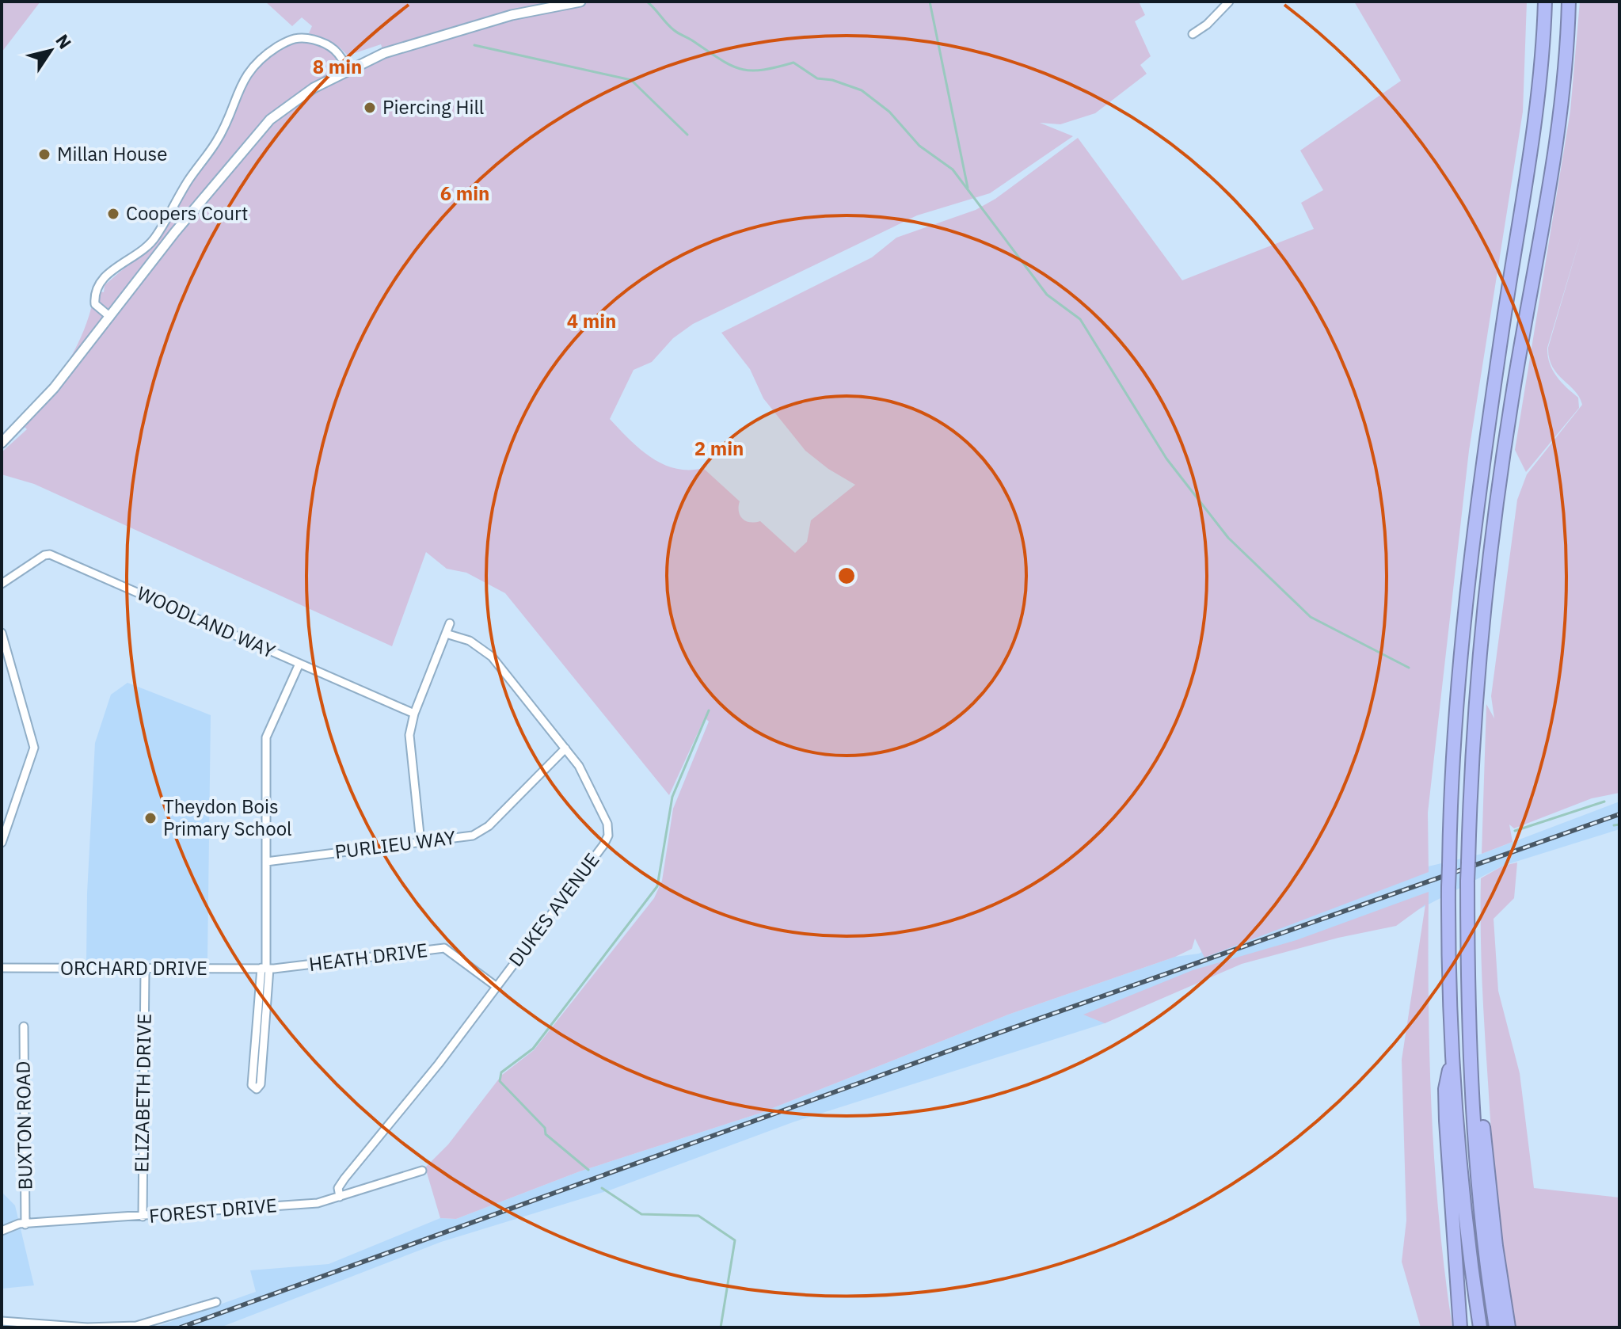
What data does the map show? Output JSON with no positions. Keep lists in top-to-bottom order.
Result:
{
  "streets": {
    "street": [
      "WOODLAND WAY",
      "PURLIEU WAY",
      "DUKES AVENUE",
      "HEATH DRIVE",
      "ORCHARD DRIVE",
      "ELIZABETH DRIVE",
      "BUXTON ROAD",
      "FOREST DRIVE"
    ]
  },
  "crossings": [
    ["PURLIEU WAY", "DUKES AVENUE"],
    ["DUKES AVENUE", "HEATH DRIVE"],
    ["DUKES AVENUE", "FOREST DRIVE"],
    ["HEATH DRIVE", "ORCHARD DRIVE"],
    ["ORCHARD DRIVE", "ELIZABETH DRIVE"],
    ["ELIZABETH DRIVE", "FOREST DRIVE"],
    ["BUXTON ROAD", "FOREST DRIVE"]
  ],
  "places": [
    "Piercing Hill",
    "Millan House",
    "Coopers Court",
    "Theydon Bois Primary School"
  ],
  "north": "top right",
  "rings": [
    "8 min",
    "6 min",
    "4 min",
    "2 min"
  ]
}
